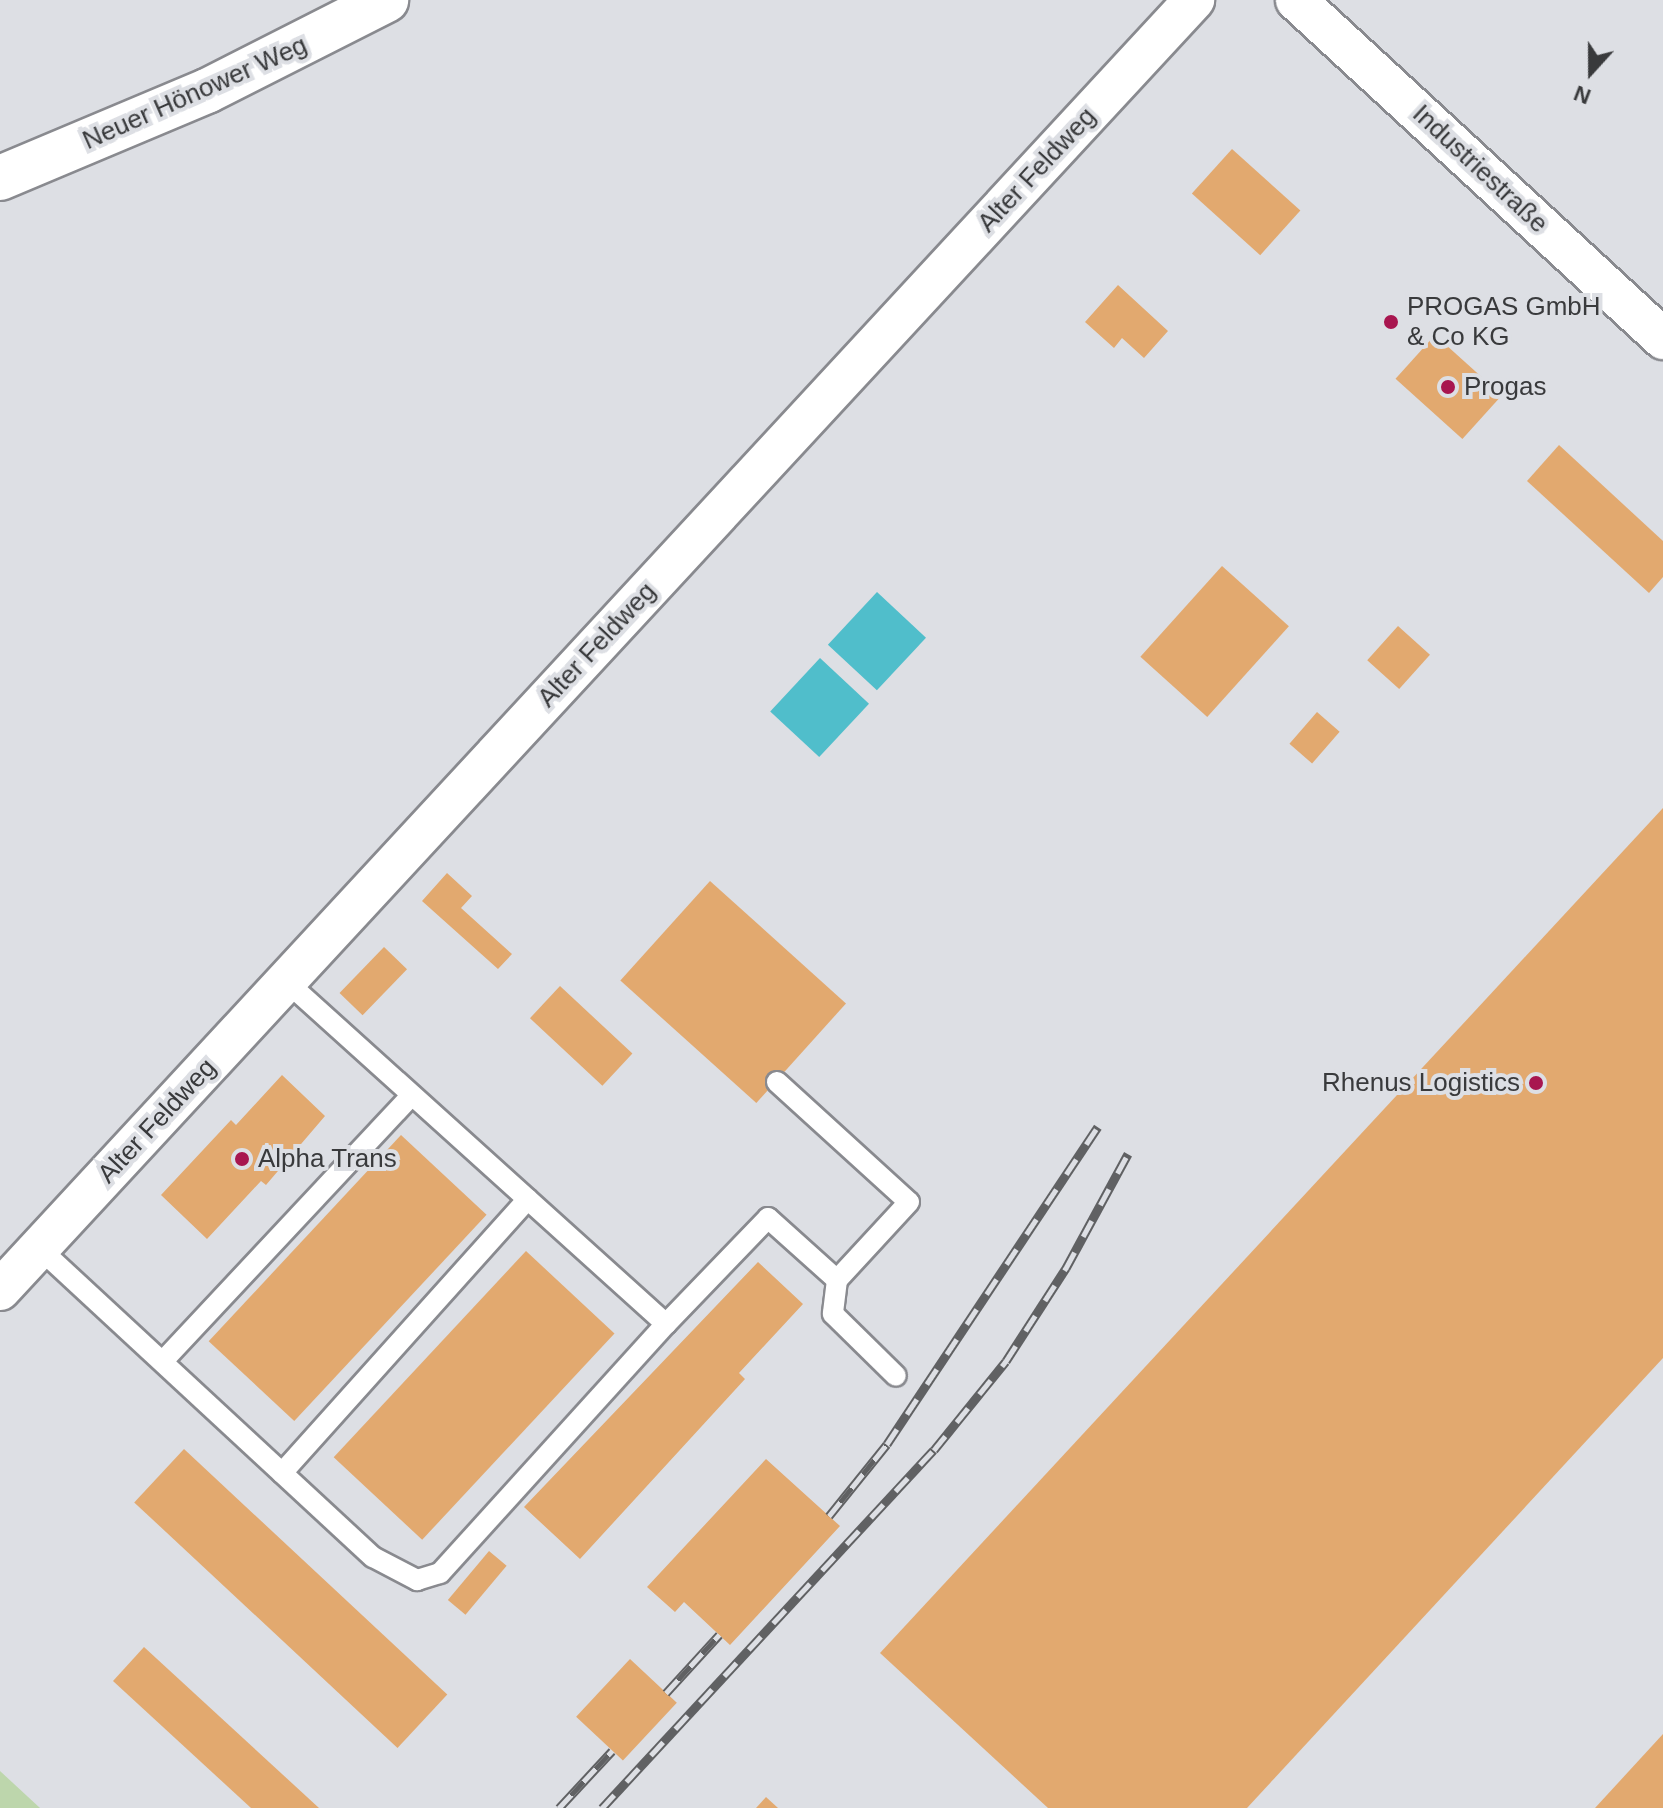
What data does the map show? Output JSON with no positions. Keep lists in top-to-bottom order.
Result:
{
  "streets": {
    "main road": ["Neuer Hönower Weg"],
    "street": ["Industriestraße", "Alter Feldweg"]
  },
  "places": [
    "PROGAS GmbH & Co KG",
    "Progas",
    "Rhenus Logistics",
    "Alpha Trans"
  ],
  "north": "bottom"
}
